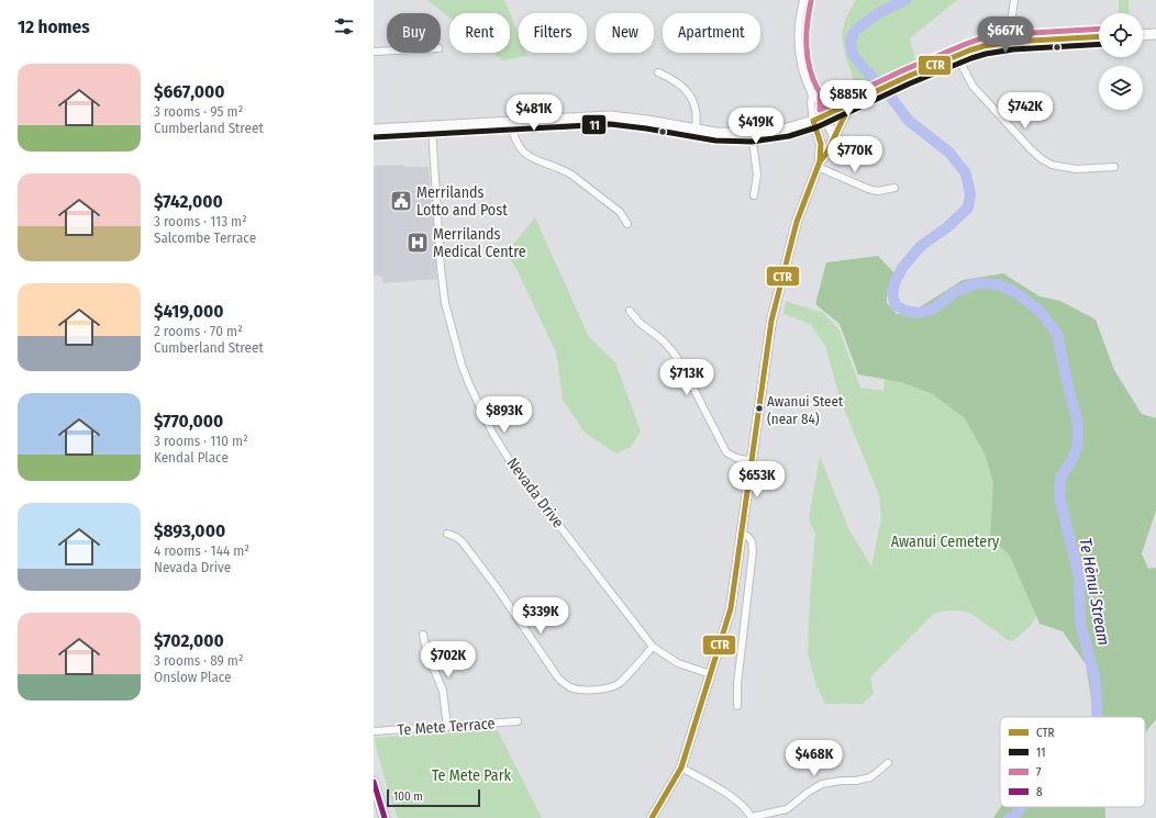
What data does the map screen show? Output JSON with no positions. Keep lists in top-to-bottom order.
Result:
{
  "streets": {
    "street": ["Nevada Drive", "Te Mete Terrace"]
  },
  "water": ["Te Hēnui Stream"],
  "parks": ["Awanui Cemetery", "Te Mete Park"],
  "places": {
    "public building": ["Merrilands Lotto and Post"],
    "hospital": ["Merrilands Medical Centre"],
    "other": ["Awanui Steet (near 84)"]
  },
  "lines": [
    "transit line 7",
    "transit line CTR",
    "transit line 11",
    "transit line 8"
  ],
  "legend": [
    "CTR",
    "11",
    "7",
    "8"
  ],
  "scale_bar": "100 m",
  "page": {
    "heading": "12 homes",
    "chip": [
      "Buy",
      "Rent",
      "Filters",
      "New",
      "Apartment"
    ],
    "price": [
      "$667K",
      "$885K",
      "$742K",
      "$481K",
      "$419K",
      "$770K",
      "$713K",
      "$893K",
      "$653K",
      "$339K",
      "$702K",
      "$468K"
    ],
    "list": [
      {
        "name": "$667,000",
        "note": "3 rooms · 95 m² · Cumberland Street"
      },
      {
        "name": "$742,000",
        "note": "3 rooms · 113 m² · Salcombe Terrace"
      },
      {
        "name": "$419,000",
        "note": "2 rooms · 70 m² · Cumberland Street"
      },
      {
        "name": "$770,000",
        "note": "3 rooms · 110 m² · Kendal Place"
      },
      {
        "name": "$893,000",
        "note": "4 rooms · 144 m² · Nevada Drive"
      },
      {
        "name": "$702,000",
        "note": "3 rooms · 89 m² · Onslow Place"
      }
    ],
    "scale": "100 m"
  }
}
